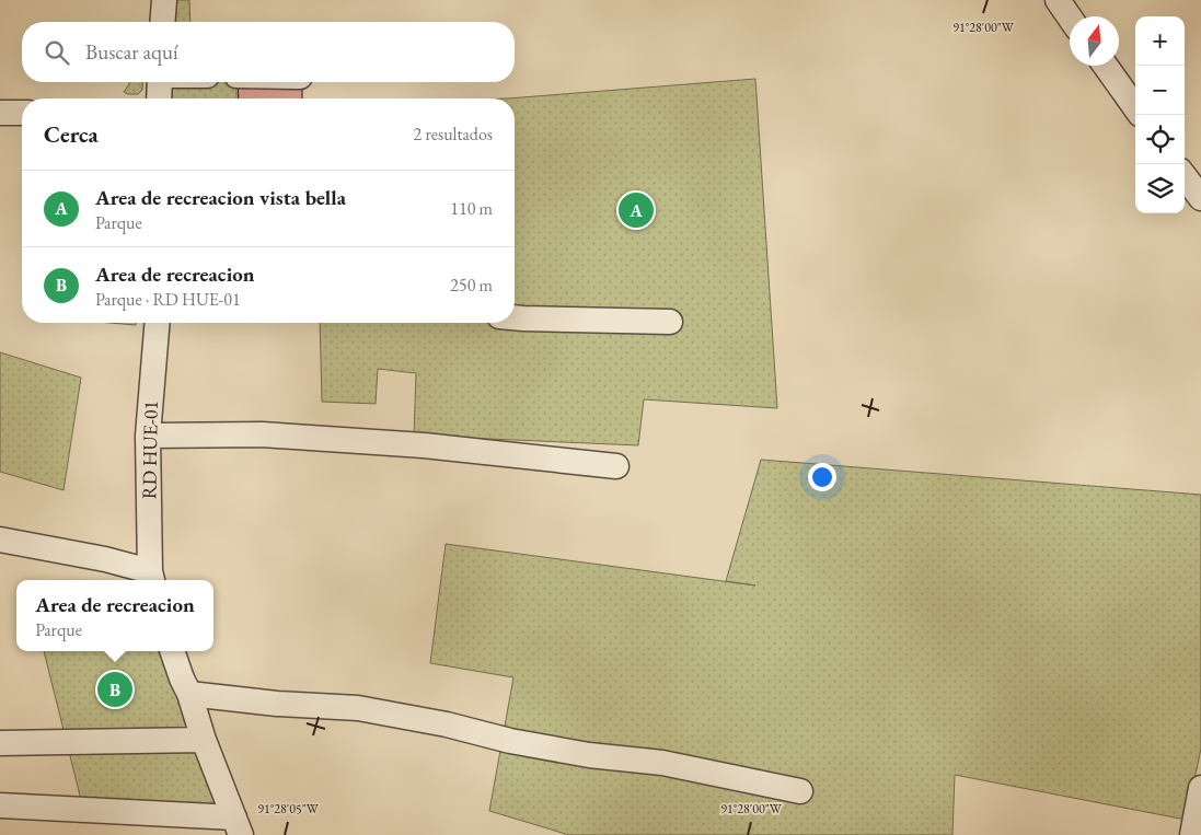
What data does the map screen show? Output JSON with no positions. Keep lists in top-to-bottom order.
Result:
{
  "streets": {
    "street": ["RD HUE-01"]
  },
  "north": "top",
  "page": {
    "map_buttons": ["+", "−"],
    "search": "Buscar aquí",
    "heading": ["Cerca", "2 resultados"],
    "list": [
      {
        "mark": "A",
        "name": "Area de recreacion vista bella",
        "note": "Parque",
        "value": "110 m"
      },
      {
        "mark": "B",
        "name": "Area de recreacion",
        "note": "Parque · RD HUE-01",
        "value": "250 m"
      }
    ],
    "pins": ["A", "B"],
    "popup": ["Area de recreacion", "Parque"]
  },
  "coordinates": ["91°28'00\"W", "91°28'05\"W"]
}
